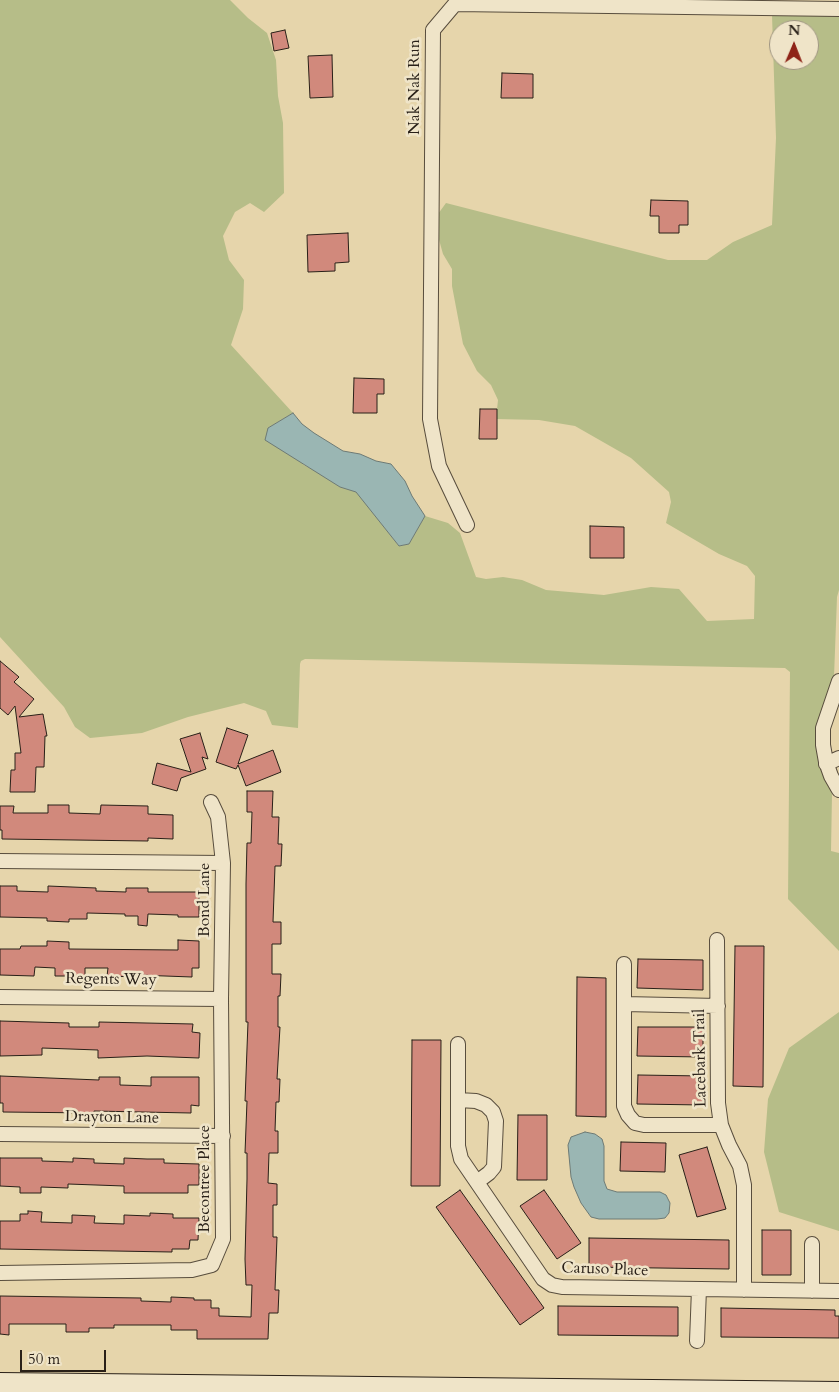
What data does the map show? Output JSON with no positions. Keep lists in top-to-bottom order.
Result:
{
  "streets": {
    "street": [
      "Nak Nak Run",
      "Bond Lane",
      "Regents Way",
      "Lacebark Trail",
      "Drayton Lane",
      "Becontree Place",
      "Caruso Place"
    ]
  },
  "crossings": [
    ["Bond Lane", "Regents Way"],
    ["Bond Lane", "Becontree Place"],
    ["Regents Way", "Becontree Place"],
    ["Lacebark Trail", "Caruso Place"],
    ["Drayton Lane", "Becontree Place"]
  ],
  "scale_bar": "50 m",
  "north": "top"
}
